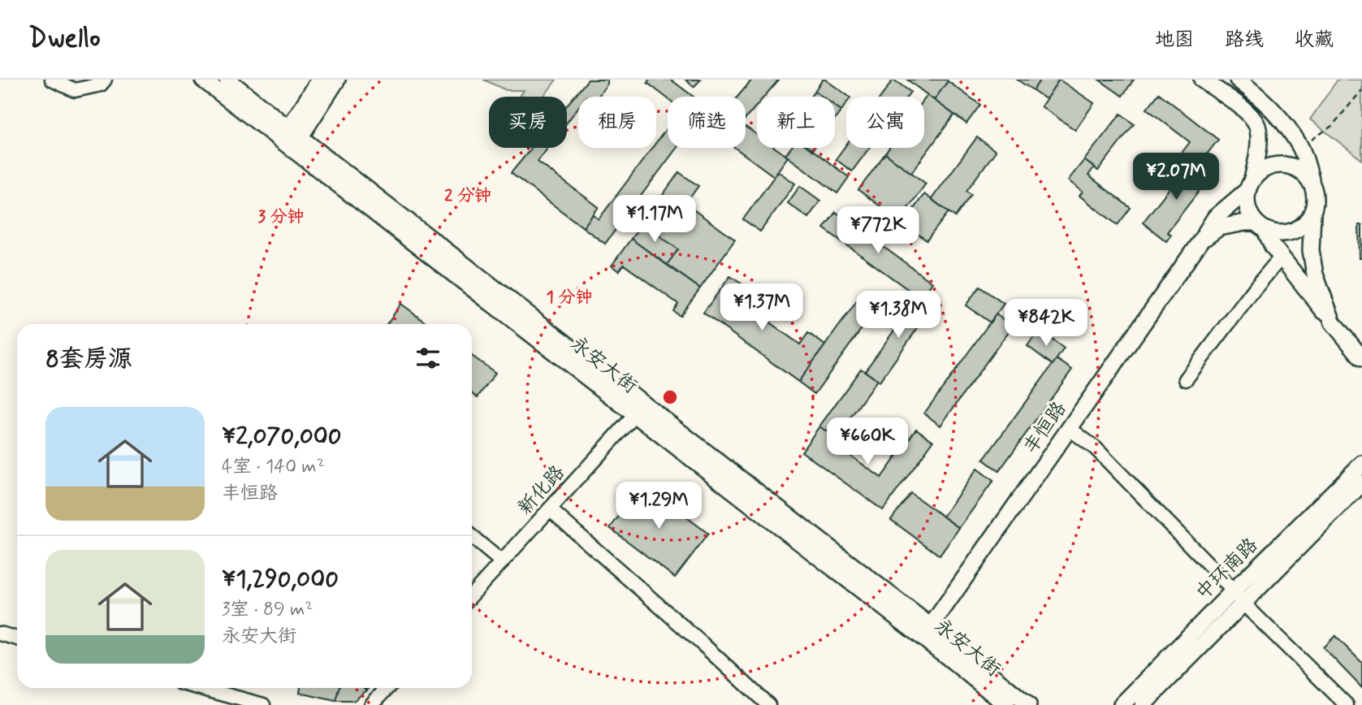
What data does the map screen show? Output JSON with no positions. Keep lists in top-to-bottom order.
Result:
{
  "streets": {
    "main road": ["永安大街", "丰恒路", "中环南路"],
    "street": ["新化路"]
  },
  "crossings": [
    ["永安大街", "丰恒路"],
    ["永安大街", "新化路"]
  ],
  "page": {
    "header": "Dwello",
    "nav": ["地图", "路线", "收藏"],
    "chip": [
      "买房",
      "租房",
      "筛选",
      "新上",
      "公寓"
    ],
    "price": [
      "¥2.07M",
      "¥1.17M",
      "¥772K",
      "¥1.37M",
      "¥1.38M",
      "¥842K",
      "¥660K",
      "¥1.29M"
    ],
    "heading": "8套房源",
    "list": [
      {
        "name": "¥2,070,000",
        "note": "4室 · 140 m² · 丰恒路"
      },
      {
        "name": "¥1,290,000",
        "note": "3室 · 89 m² · 永安大街"
      }
    ]
  },
  "rings": ["2 分钟", "3 分钟", "1 分钟"]
}
